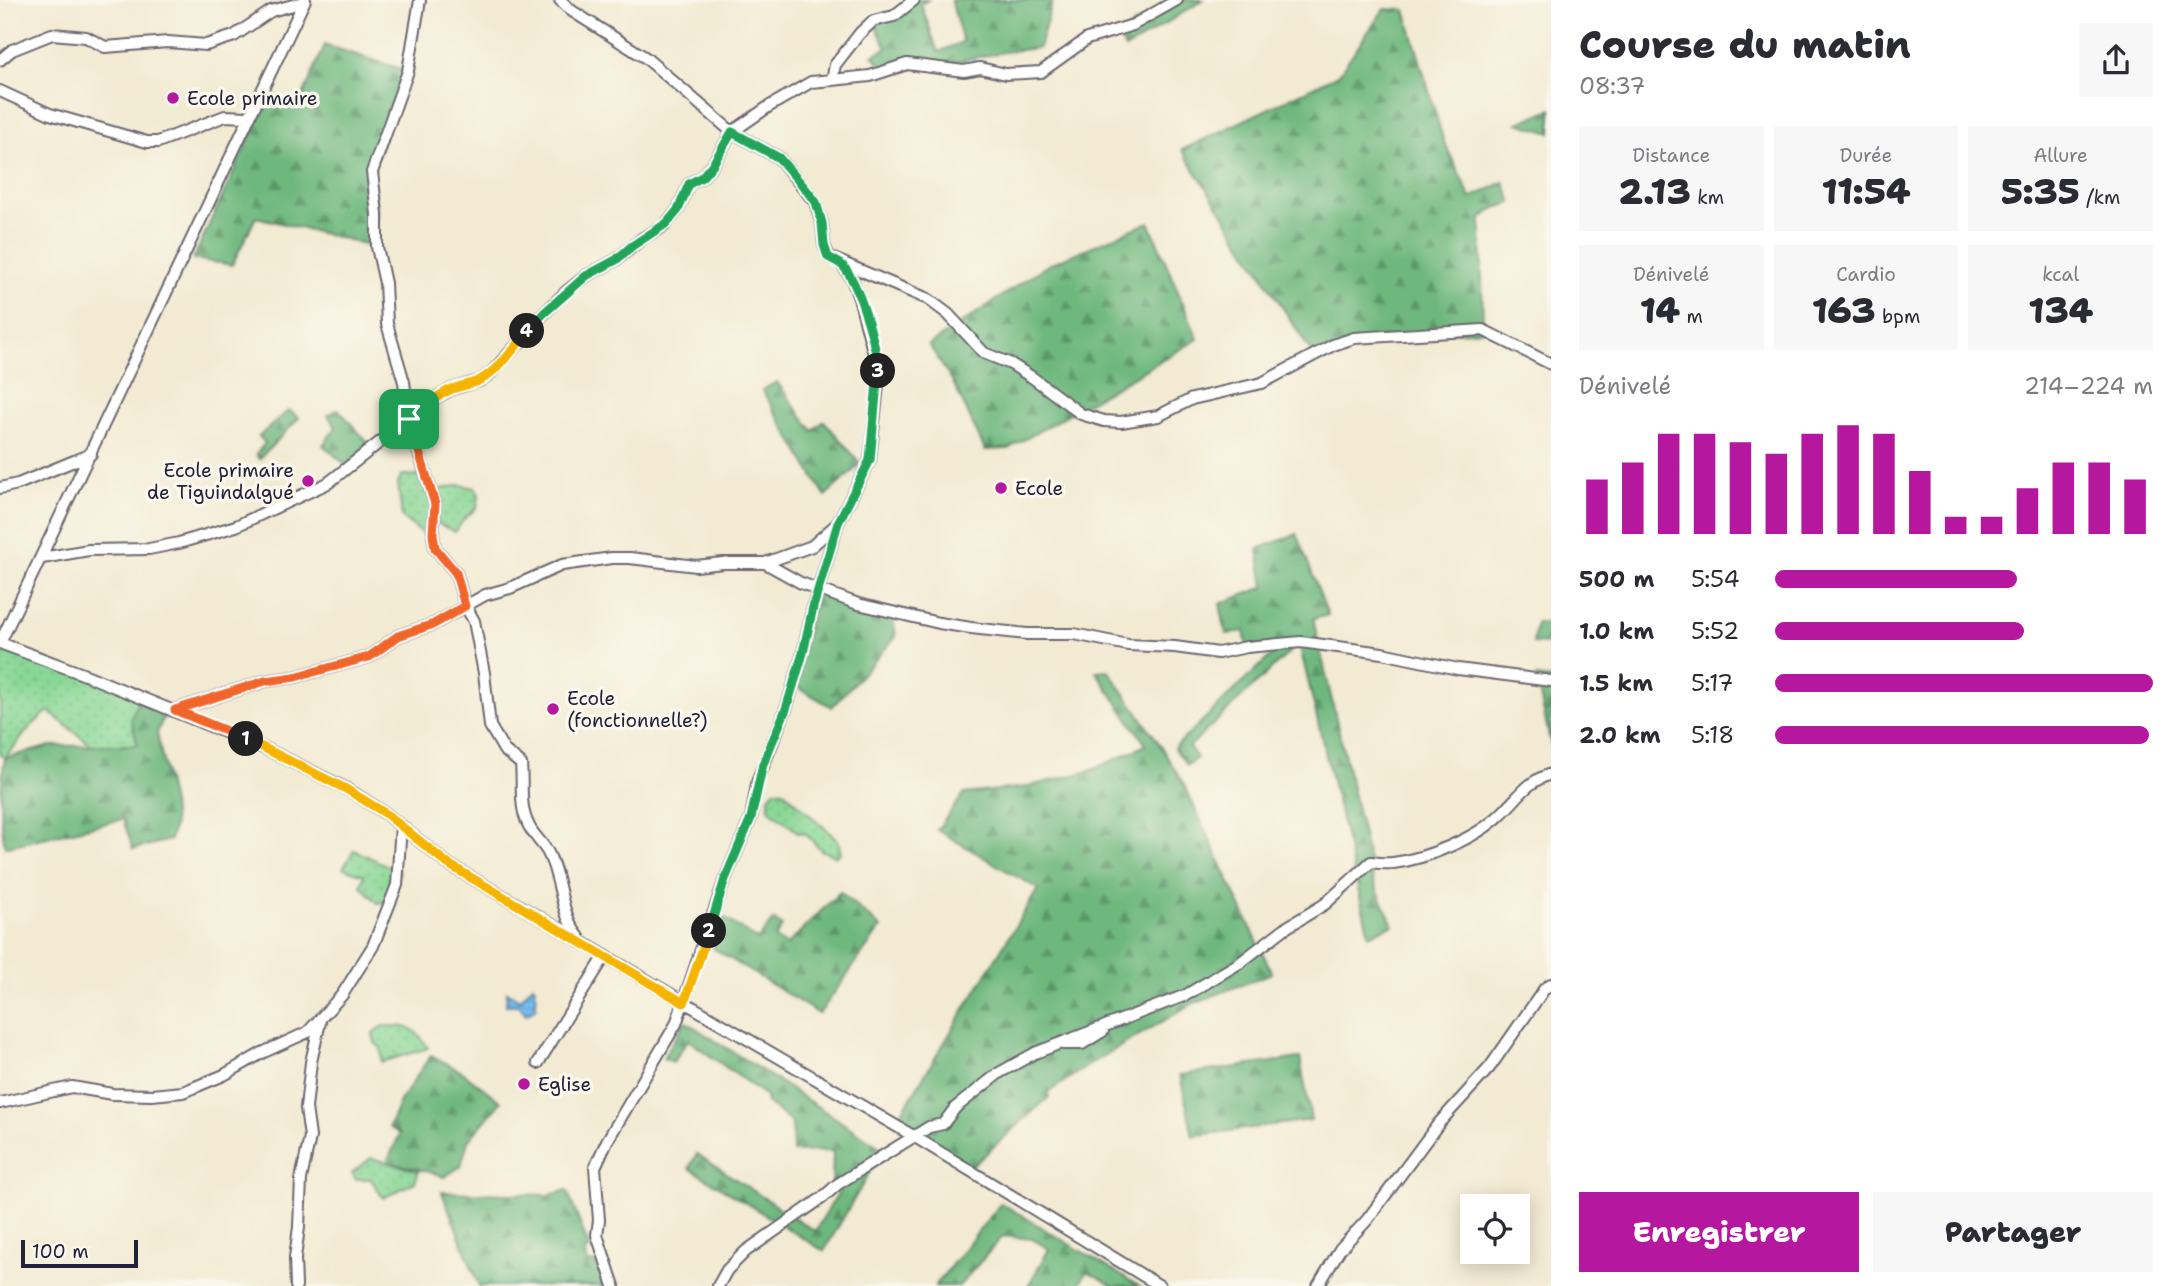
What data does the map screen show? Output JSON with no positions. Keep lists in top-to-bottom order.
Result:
{
  "places": [
    "Ecole primaire",
    "Ecole primaire de Tiguindalgué",
    "Ecole",
    "Ecole (fonctionnelle?)",
    "Eglise"
  ],
  "scale_bar": "100 m",
  "page": {
    "heading": ["Course du matin", "08:37"],
    "stats": [
      ["Distance", "2.13 km"],
      ["Durée", "11:54"],
      ["Allure", "5:35 /km"],
      ["Dénivelé", "14 m"],
      ["Cardio", "163 bpm"],
      ["kcal", "134"]
    ],
    "pins": [
      "4",
      "3",
      "1",
      "2"
    ],
    "chart": ["Dénivelé", "214–224 m"],
    "list": [
      {
        "name": "500 m",
        "note": "5:54"
      },
      {
        "name": "1.0 km",
        "note": "5:52"
      },
      {
        "name": "1.5 km",
        "note": "5:17"
      },
      {
        "name": "2.0 km",
        "note": "5:18"
      }
    ],
    "buttons": ["Enregistrer", "Partager"],
    "scale": "100 m"
  }
}
